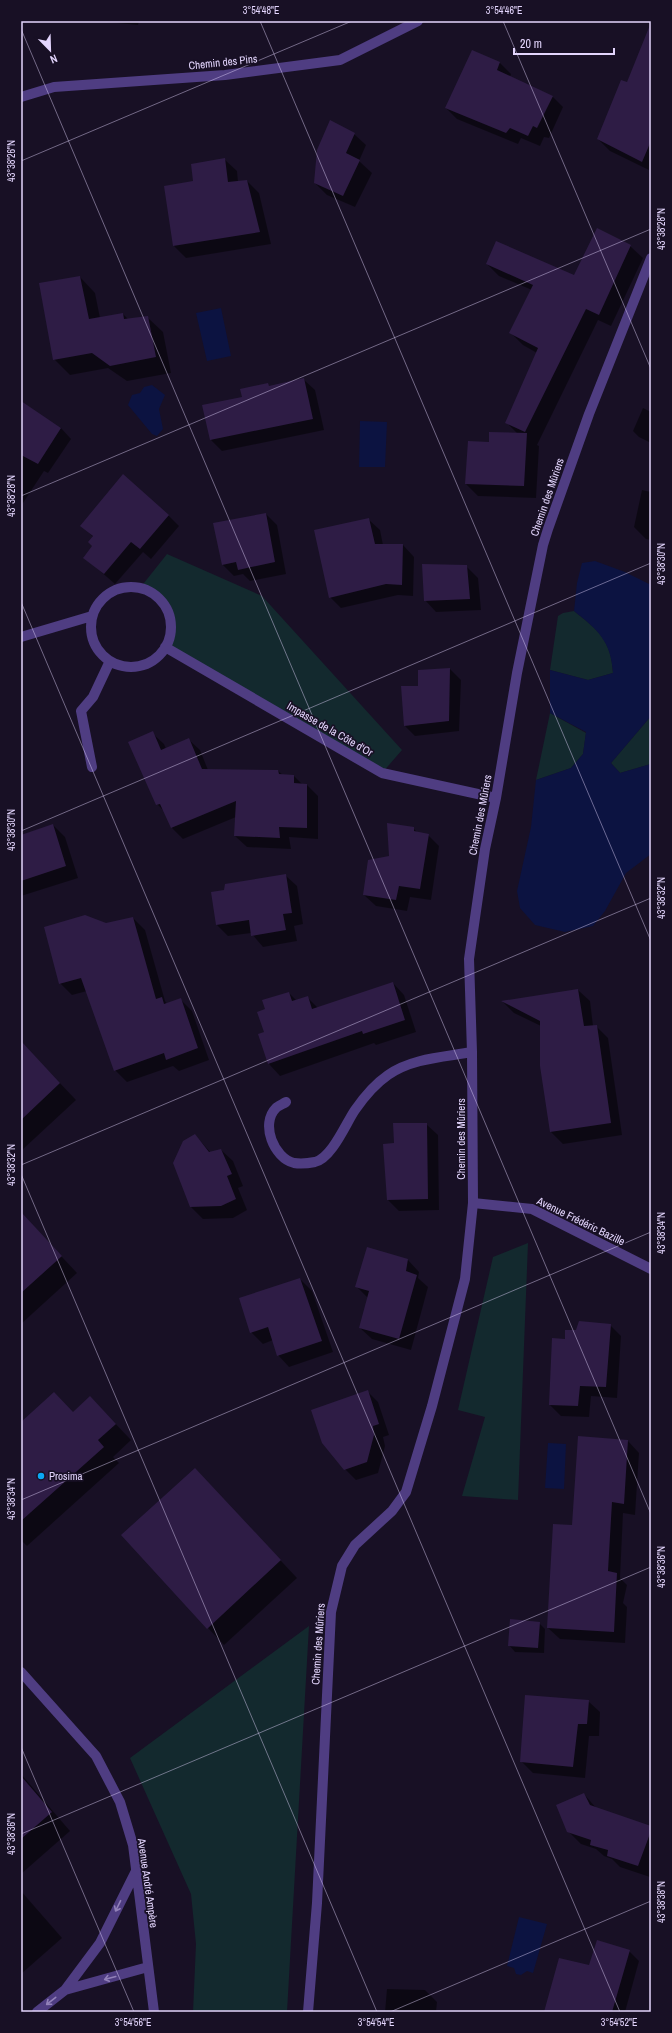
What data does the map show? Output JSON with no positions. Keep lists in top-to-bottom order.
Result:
{
  "streets": {
    "street": [
      "Chemin des Pins",
      "Chemin des Mûriers",
      "Impasse de la Côte d'Or",
      "Avenue Frédéric Bazille",
      "Avenue André Ampère"
    ]
  },
  "crossings": [
    ["Chemin des Mûriers", "Impasse de la Côte d'Or"],
    ["Chemin des Mûriers", "Avenue Frédéric Bazille"]
  ],
  "places": ["Prosima"],
  "scale_bar": "20 m",
  "north": "bottom right",
  "coordinates": [
    "3°54'48\"E",
    "3°54'46\"E",
    "43°38'26\"N",
    "43°38'28\"N",
    "43°38'30\"N",
    "43°38'32\"N",
    "43°38'34\"N",
    "43°38'36\"N",
    "43°38'38\"N",
    "3°54'56\"E",
    "3°54'54\"E",
    "3°54'52\"E"
  ]
}
